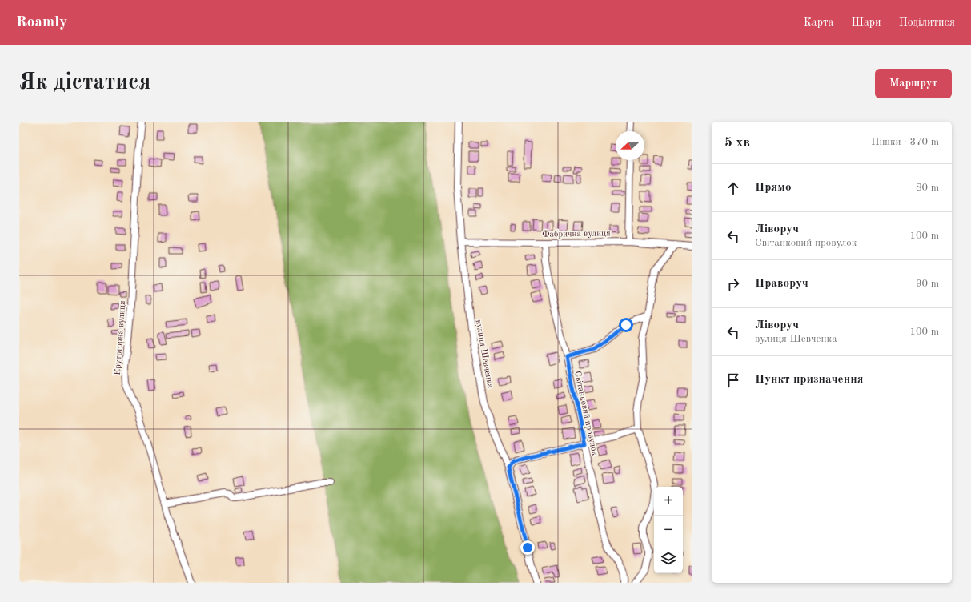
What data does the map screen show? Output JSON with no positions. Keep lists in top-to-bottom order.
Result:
{
  "streets": {
    "street": [
      "Фабрична вулиця",
      "Крутогорна вулиця",
      "вулиця Шевченка",
      "Світанковий провулок"
    ]
  },
  "crossings": [
    ["Фабрична вулиця", "вулиця Шевченка"],
    ["Фабрична вулиця", "Світанковий провулок"]
  ],
  "north": "left",
  "page": {
    "header": "Roamly",
    "nav": ["Карта", "Шари", "Поділитися"],
    "buttons": "Маршрут",
    "title": "Як дістатися",
    "heading": ["5 хв", "Пішки · 370 m"],
    "list": [
      ["Прямо", "80 m"],
      ["Ліворуч", "Світанковий провулок", "100 m"],
      ["Праворуч", "90 m"],
      ["Ліворуч", "вулиця Шевченка", "100 m"],
      "Пункт призначення"
    ],
    "map_buttons": ["+", "−"]
  }
}
